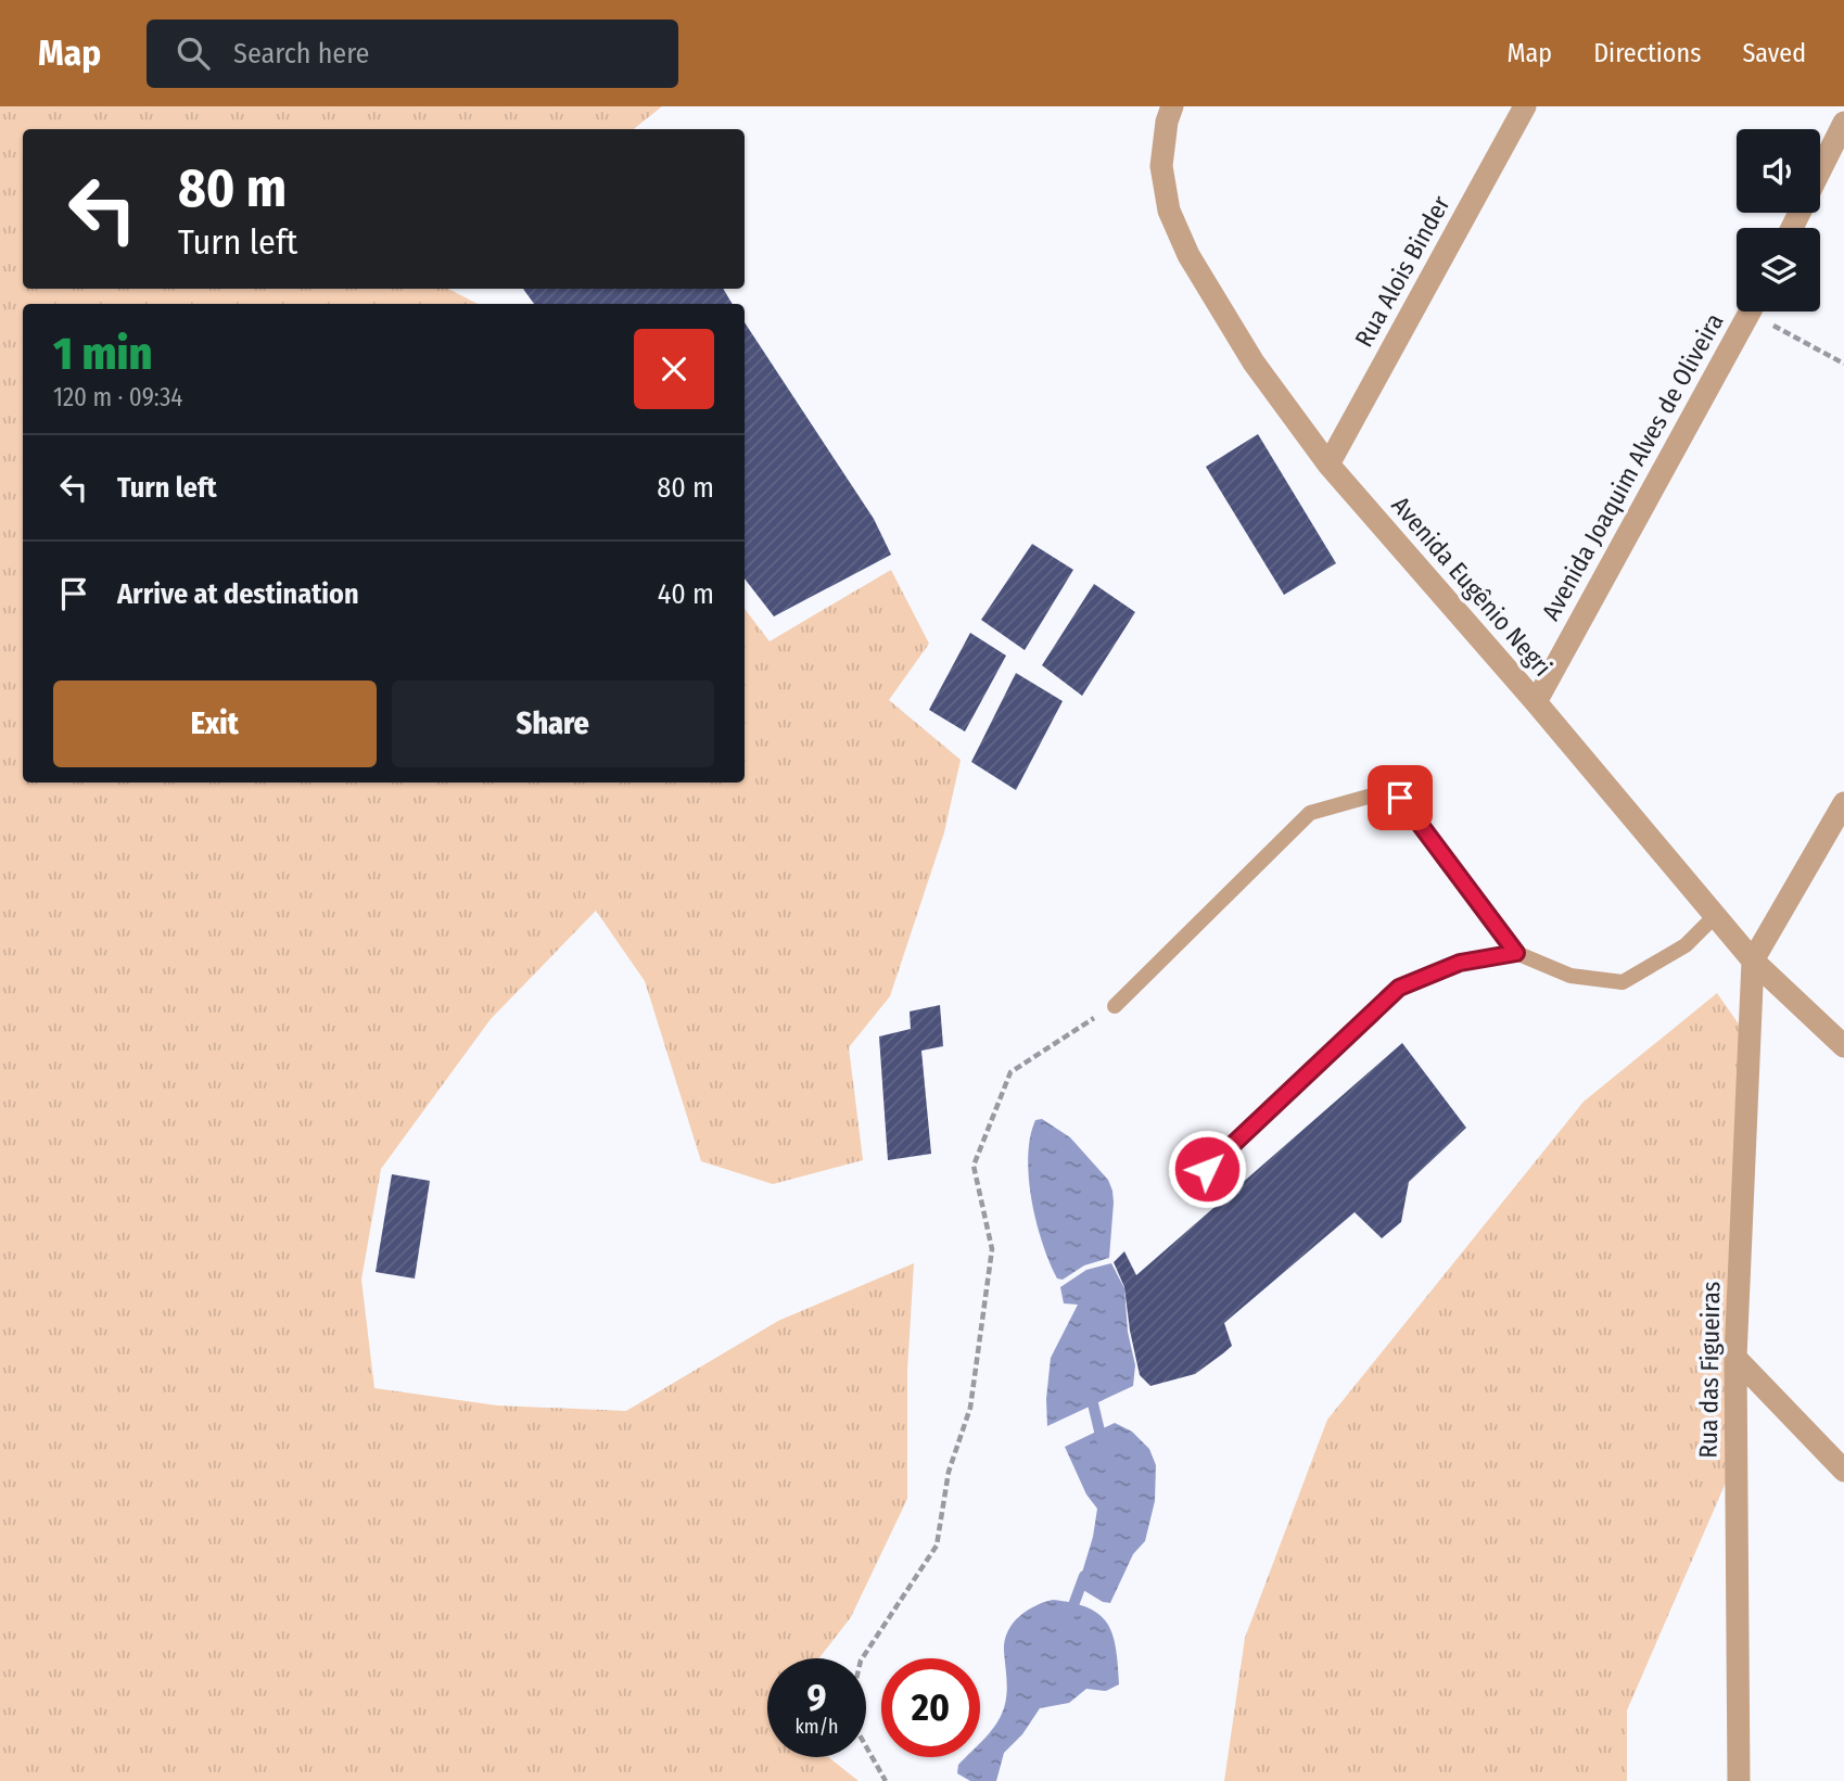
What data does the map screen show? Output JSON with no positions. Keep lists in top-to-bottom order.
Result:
{
  "streets": {
    "street": [
      "Rua Alois Binder",
      "Avenida Joaquim Alves de Oliveira",
      "Avenida Eugênio Negri",
      "Rua das Figueiras"
    ]
  },
  "crossings": [
    ["Rua Alois Binder", "Avenida Eugênio Negri"],
    ["Avenida Joaquim Alves de Oliveira", "Avenida Eugênio Negri"],
    ["Avenida Eugênio Negri", "Rua das Figueiras"]
  ],
  "page": {
    "header": "Map",
    "search": "Search here",
    "nav": ["Map", "Directions", "Saved"],
    "turn": ["80 m", "Turn left"],
    "heading": ["1 min", "120 m · 09:34"],
    "list": [
      {
        "name": "Turn left",
        "value": "80 m"
      },
      {
        "name": "Arrive at destination",
        "value": "40 m"
      }
    ],
    "buttons": ["Exit", "Share"],
    "speed": "9 km/h",
    "limit": "20"
  }
}
